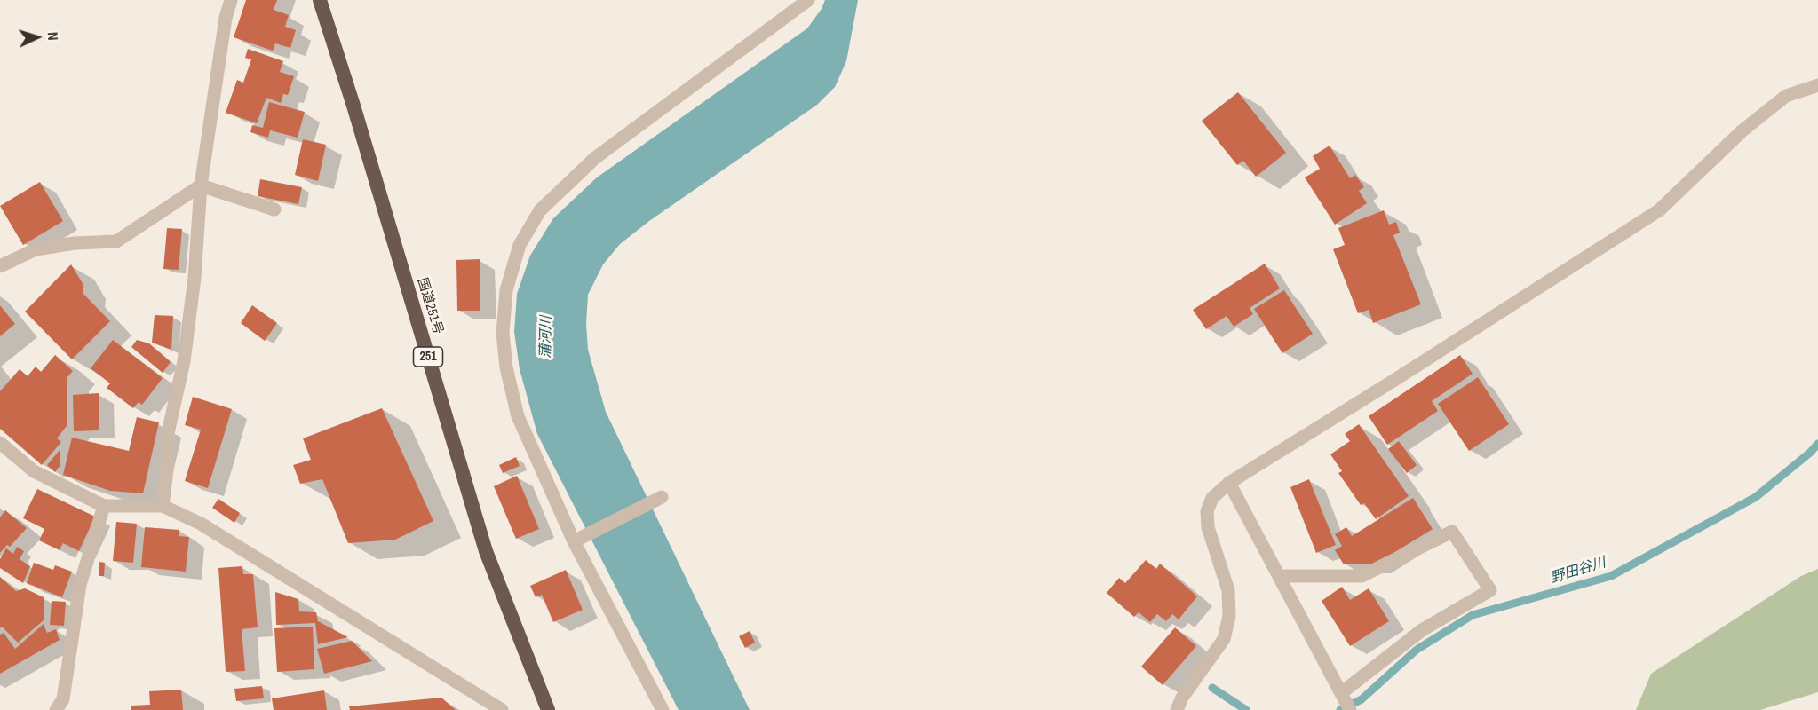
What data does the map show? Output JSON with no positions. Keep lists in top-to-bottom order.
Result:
{
  "streets": {
    "highway": ["国道251号", "251"]
  },
  "water": ["蒲河川", "野田谷川"],
  "north": "right"
}
